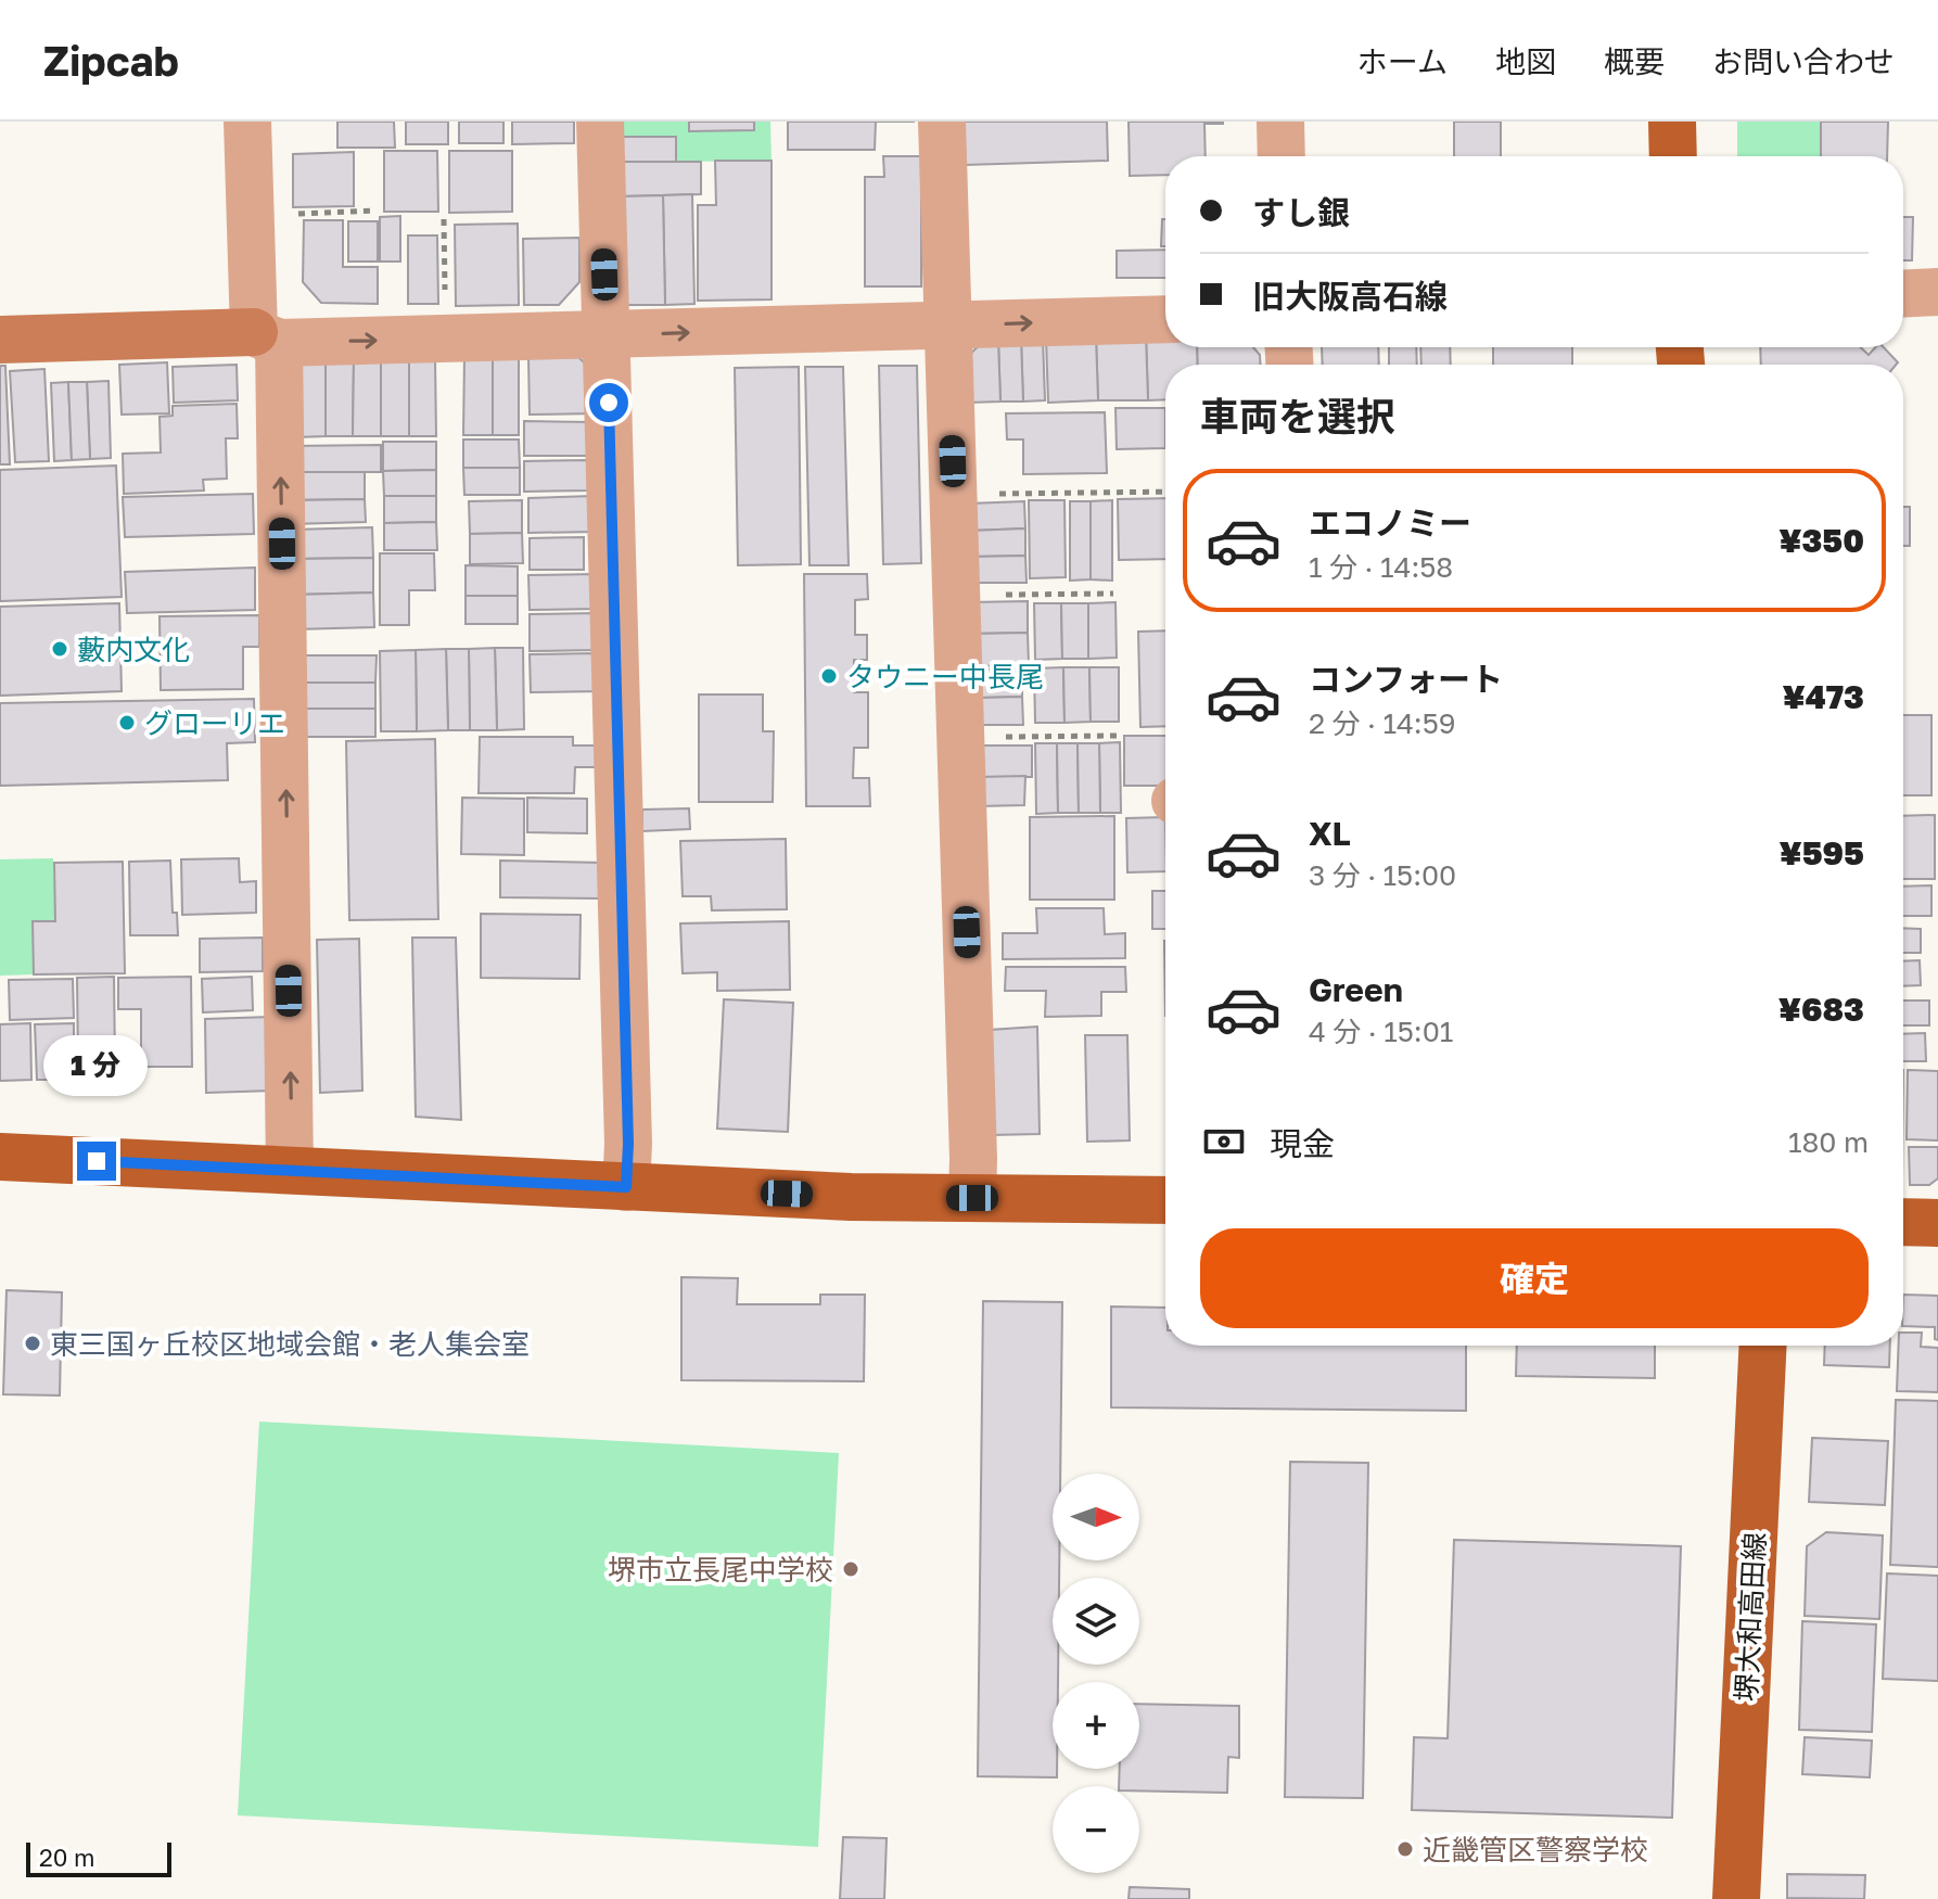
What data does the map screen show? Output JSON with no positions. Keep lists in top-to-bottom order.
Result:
{
  "streets": {
    "main road": ["堺大和高田線"]
  },
  "places": [
    "藪内文化",
    "タウニー中長尾",
    "グローリエ",
    "東三国ヶ丘校区地域会館・老人集会室",
    "堺市立長尾中学校",
    "近畿管区警察学校"
  ],
  "scale_bar": "20 m",
  "north": "right",
  "page": {
    "header": "Zipcab",
    "nav": [
      "ホーム",
      "地図",
      "概要",
      "お問い合わせ"
    ],
    "banner": ["すし銀", "旧大阪高石線"],
    "heading": "車両を選択",
    "list": [
      {
        "name": "エコノミー",
        "note": "1 分 · 14:58",
        "value": "¥350"
      },
      {
        "name": "コンフォート",
        "note": "2 分 · 14:59",
        "value": "¥473"
      },
      {
        "name": "XL",
        "note": "3 分 · 15:00",
        "value": "¥595"
      },
      {
        "name": "Green",
        "note": "4 分 · 15:01",
        "value": "¥683"
      }
    ],
    "bubble": "1 分",
    "pay": ["現金", "180 m"],
    "buttons": "確定",
    "map_buttons": ["+", "−"],
    "scale": "20 m"
  }
}
